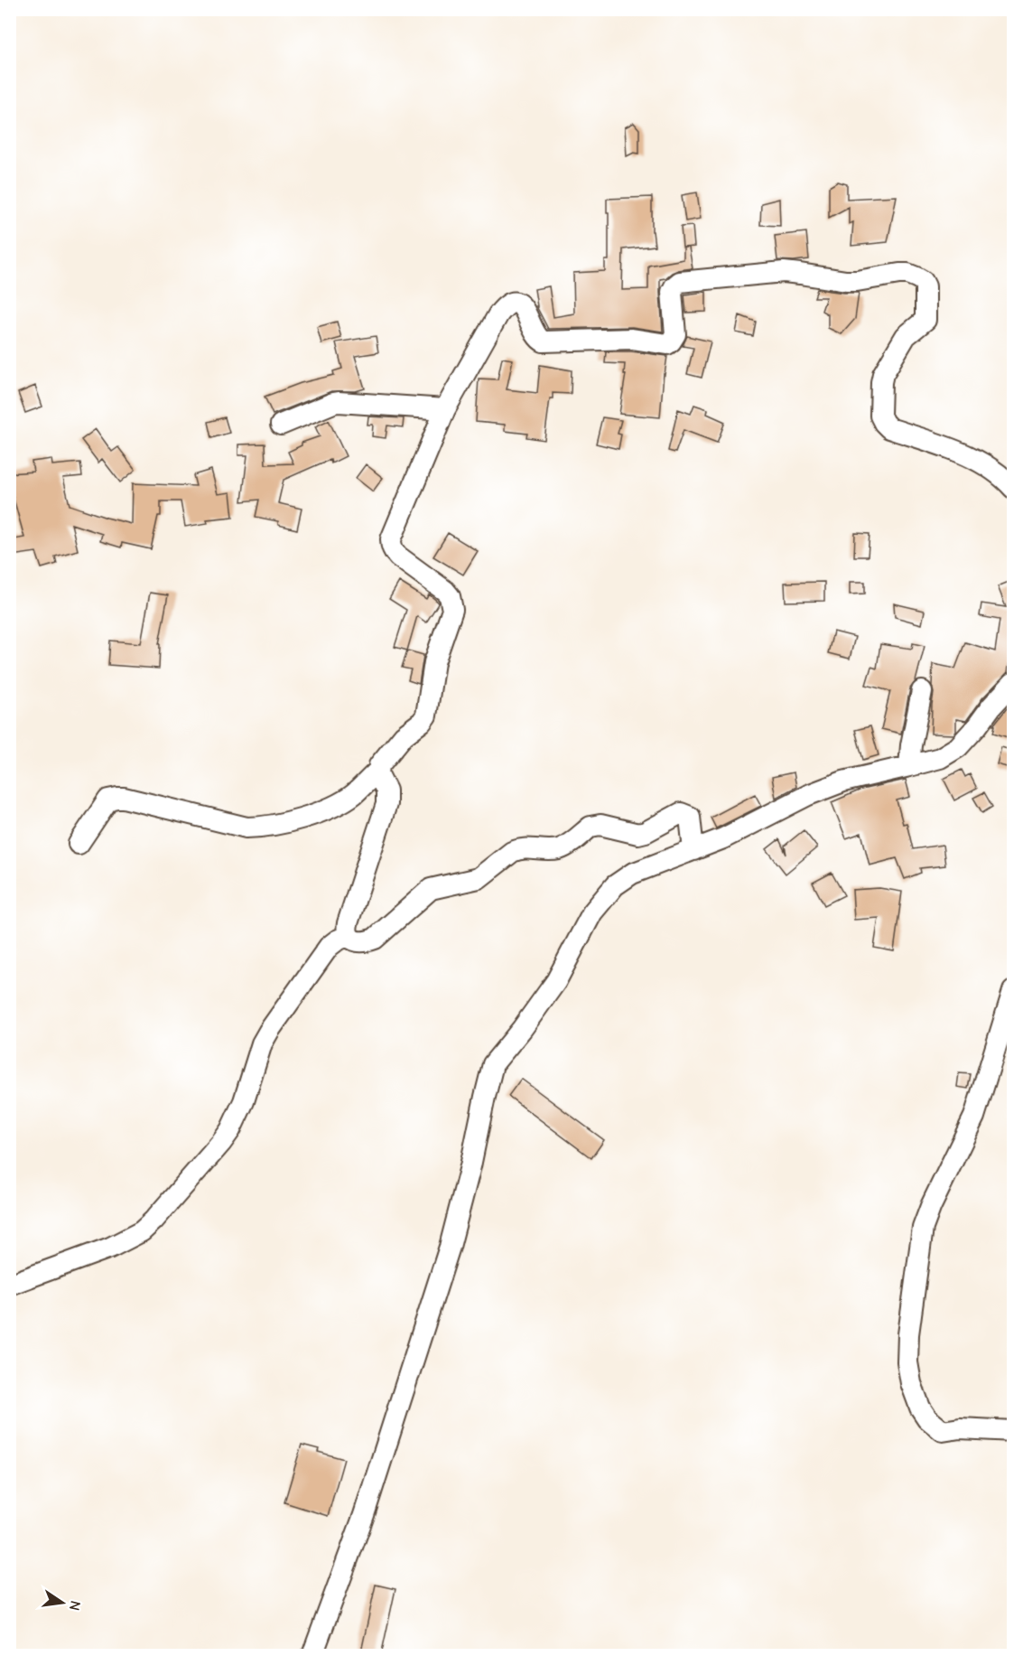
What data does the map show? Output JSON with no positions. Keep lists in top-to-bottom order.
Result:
{
  "north": "right"
}
